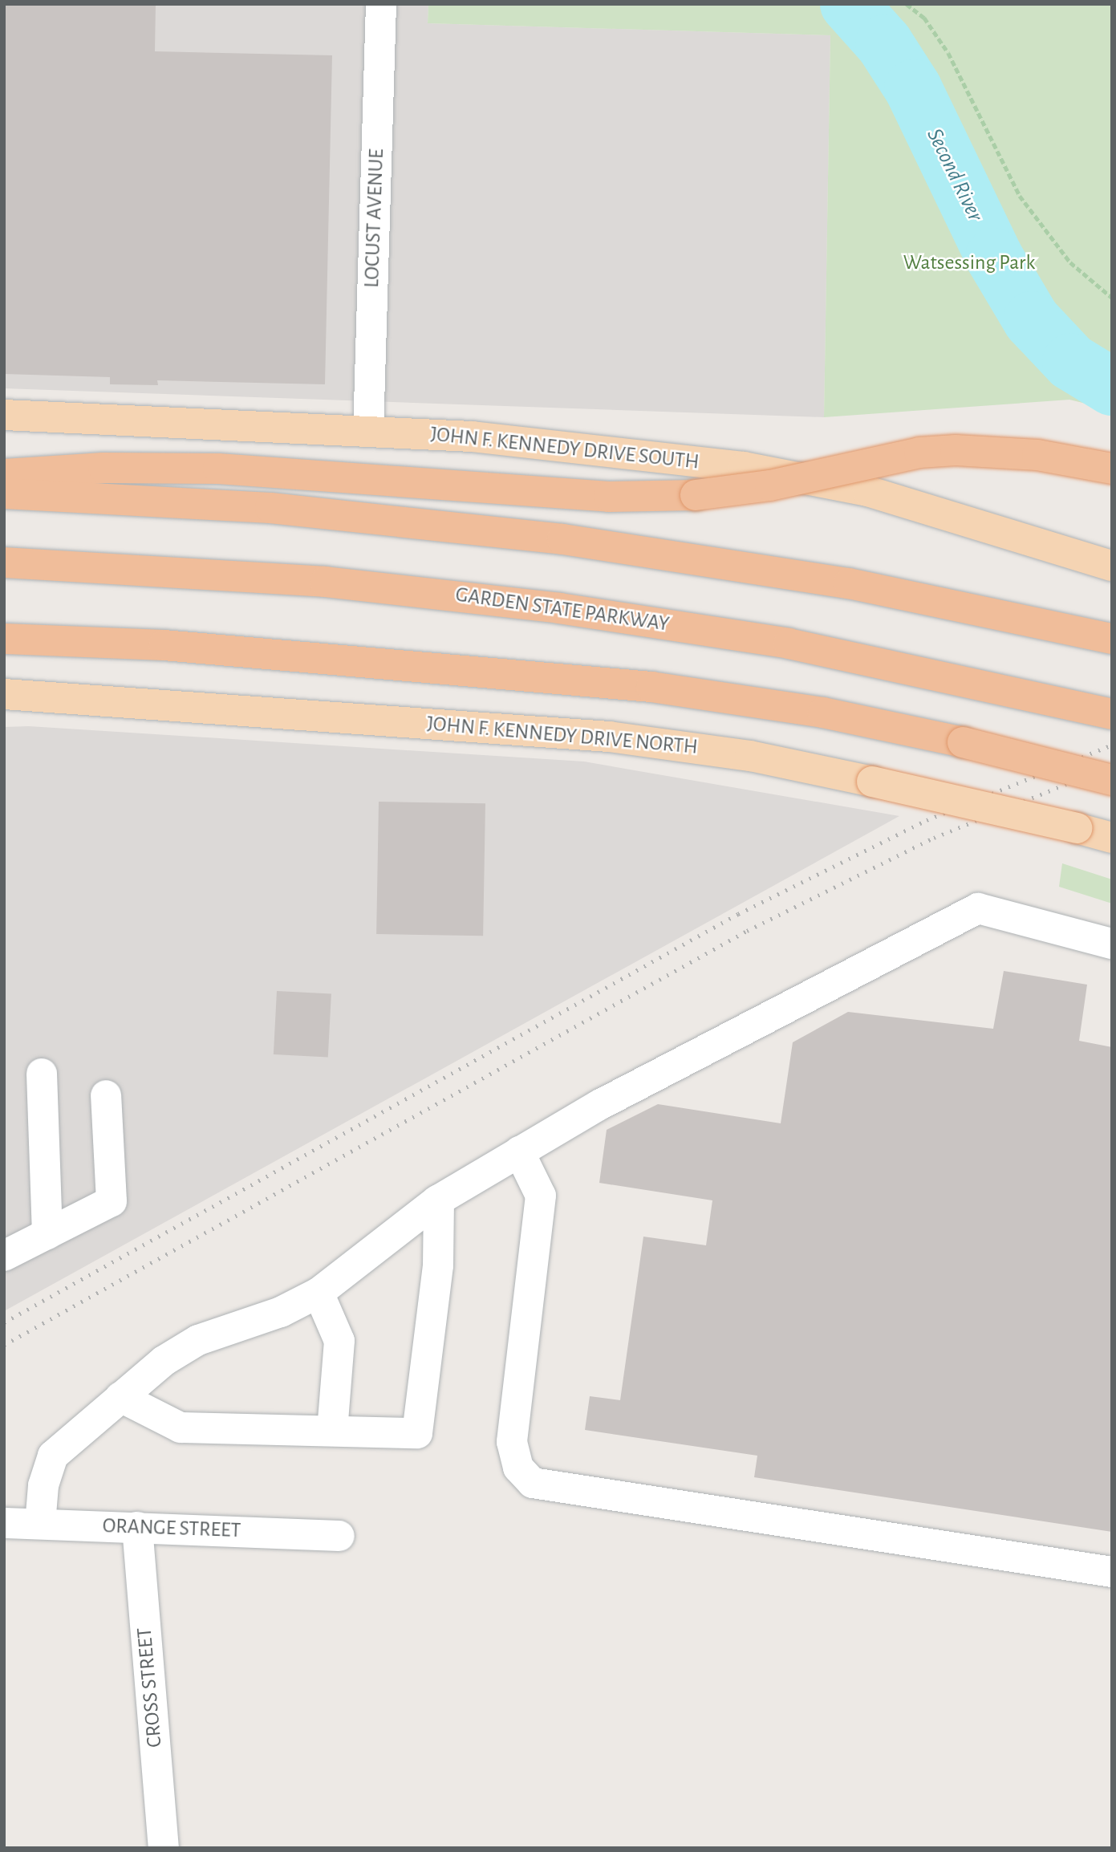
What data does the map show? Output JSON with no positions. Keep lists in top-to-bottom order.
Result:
{
  "streets": {
    "highway": ["GARDEN STATE PARKWAY"],
    "main road": ["JOHN F. KENNEDY DRIVE SOUTH", "JOHN F. KENNEDY DRIVE NORTH"],
    "street": ["LOCUST AVENUE", "ORANGE STREET", "CROSS STREET"]
  },
  "crossings": [
    ["LOCUST AVENUE", "JOHN F. KENNEDY DRIVE SOUTH"],
    ["ORANGE STREET", "CROSS STREET"]
  ],
  "water": ["Second River"],
  "parks": ["Watsessing Park"]
}
